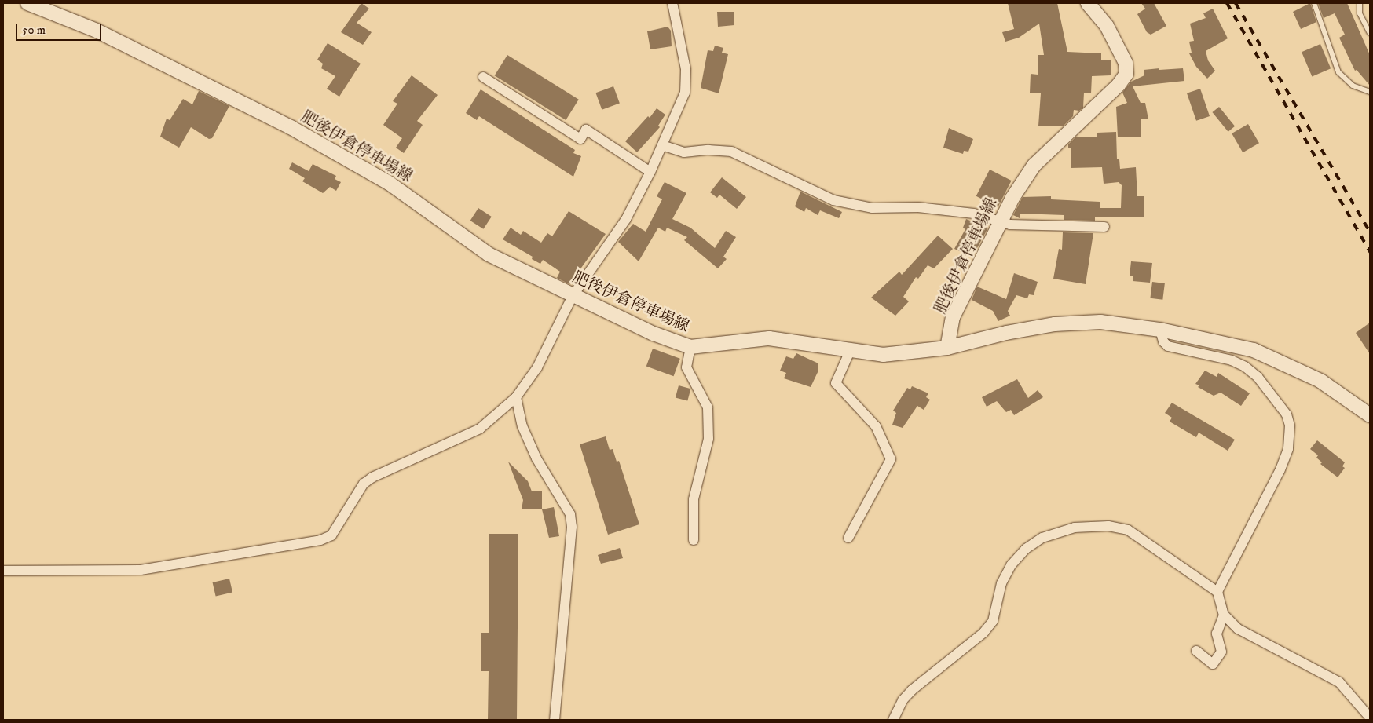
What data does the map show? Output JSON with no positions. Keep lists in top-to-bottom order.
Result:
{
  "streets": {
    "main road": ["肥後伊倉停車場線"]
  },
  "scale_bar": "50 m"
}
